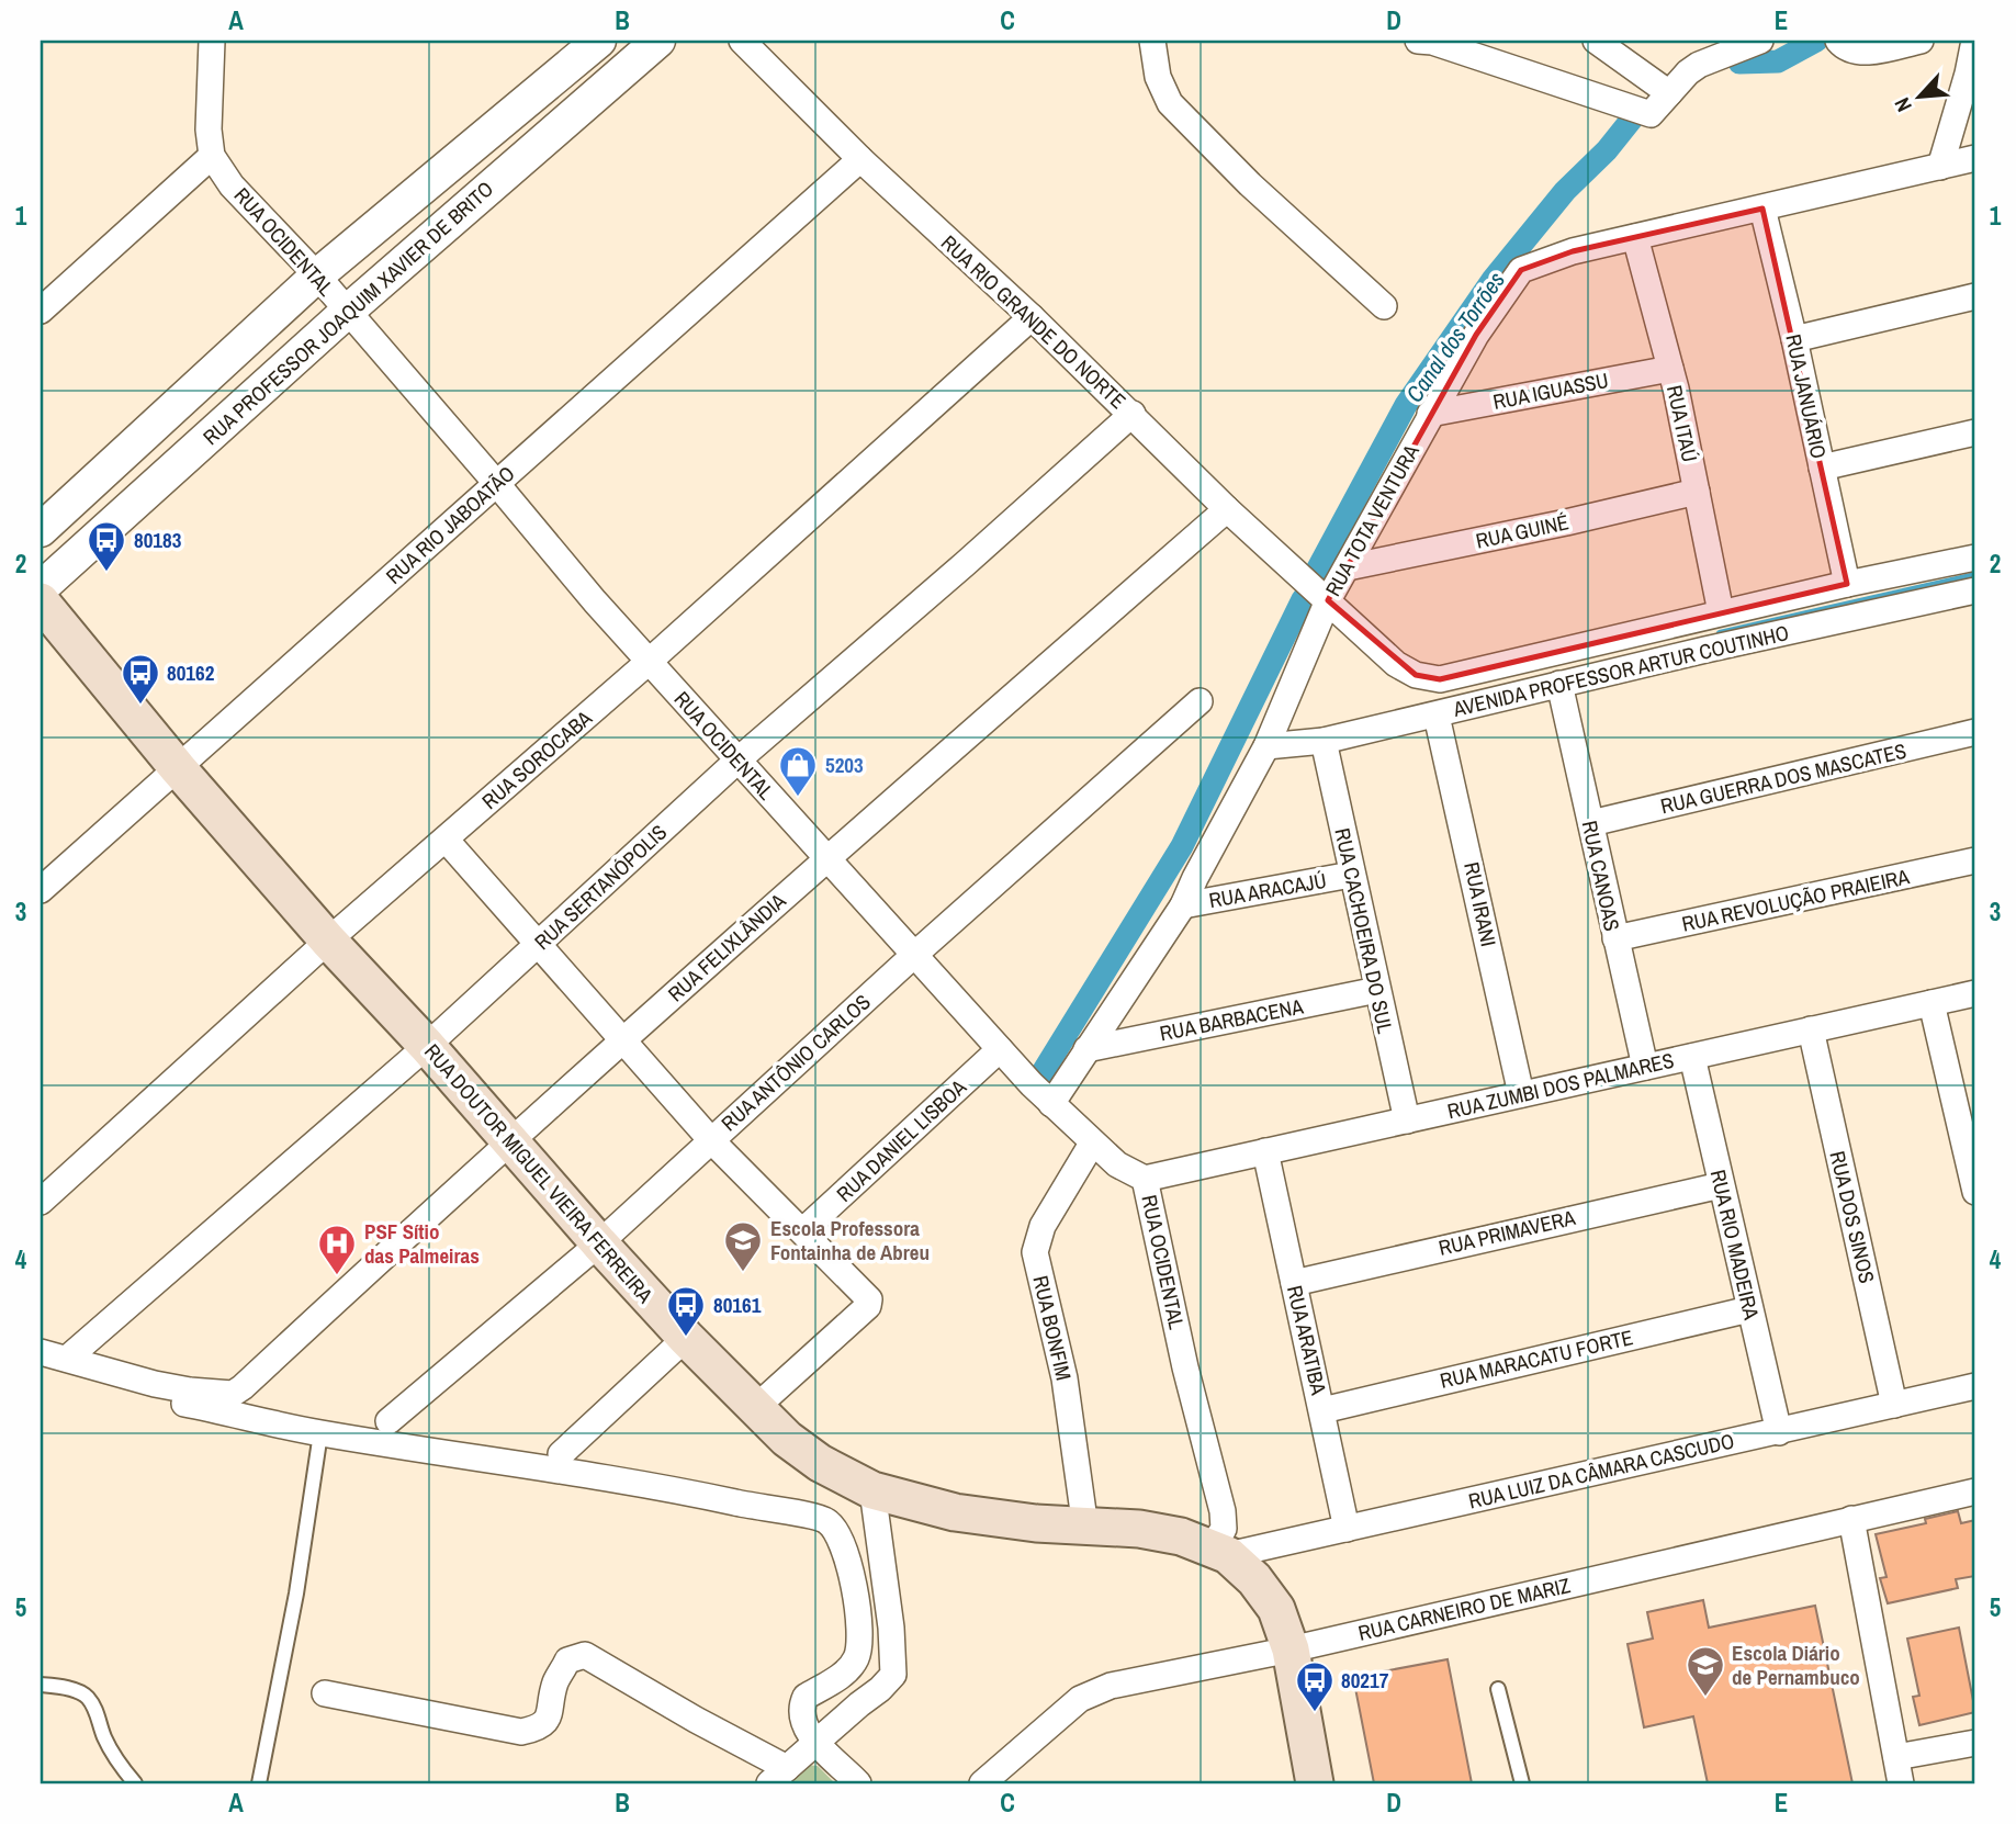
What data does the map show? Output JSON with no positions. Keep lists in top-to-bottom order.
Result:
{
  "streets": {
    "main road": ["RUA DOUTOR MIGUEL VIEIRA FERREIRA"],
    "street": [
      "RUA OCIDENTAL",
      "RUA PROFESSOR JOAQUIM XAVIER DE BRITO",
      "RUA RIO GRANDE DO NORTE",
      "RUA IGUASSU",
      "RUA JANUÁRIO",
      "RUA ITAÚ",
      "RUA TOTA VENTURA",
      "RUA RIO JABOATÃO",
      "RUA GUINÉ",
      "AVENIDA PROFESSOR ARTUR COUTINHO",
      "RUA SOROCABA",
      "RUA GUERRA DOS MASCATES",
      "RUA CANOAS",
      "RUA SERTANÓPOLIS",
      "RUA ARACAJÚ",
      "RUA REVOLUÇÃO PRAIEIRA",
      "RUA IRANI",
      "RUA CACHOEIRA DO SUL",
      "RUA FELIXLÂNDIA",
      "RUA BARBACENA",
      "RUA ANTÔNIO CARLOS",
      "RUA ZUMBI DOS PALMARES",
      "RUA DANIEL LISBOA",
      "RUA DOS SINOS",
      "RUA PRIMAVERA",
      "RUA RIO MADEIRA",
      "RUA BONFIM",
      "RUA ARATIBA",
      "RUA MARACATU FORTE",
      "RUA LUIZ DA CÂMARA CASCUDO",
      "RUA CARNEIRO DE MARIZ"
    ]
  },
  "crossings": [
    ["RUA OCIDENTAL", "RUA PROFESSOR JOAQUIM XAVIER DE BRITO"],
    ["RUA OCIDENTAL", "RUA TOTA VENTURA"],
    ["RUA OCIDENTAL", "RUA RIO JABOATÃO"],
    ["RUA OCIDENTAL", "RUA SOROCABA"],
    ["RUA OCIDENTAL", "RUA SERTANÓPOLIS"],
    ["RUA OCIDENTAL", "RUA FELIXLÂNDIA"],
    ["RUA OCIDENTAL", "RUA ANTÔNIO CARLOS"],
    ["RUA OCIDENTAL", "RUA ZUMBI DOS PALMARES"],
    ["RUA OCIDENTAL", "RUA DANIEL LISBOA"],
    ["RUA OCIDENTAL", "RUA DOUTOR MIGUEL VIEIRA FERREIRA"],
    ["RUA OCIDENTAL", "RUA BONFIM"],
    ["RUA OCIDENTAL", "RUA LUIZ DA CÂMARA CASCUDO"],
    ["RUA RIO GRANDE DO NORTE", "RUA TOTA VENTURA"],
    ["RUA RIO GRANDE DO NORTE", "RUA RIO JABOATÃO"],
    ["RUA RIO GRANDE DO NORTE", "AVENIDA PROFESSOR ARTUR COUTINHO"],
    ["RUA RIO GRANDE DO NORTE", "RUA SOROCABA"],
    ["RUA RIO GRANDE DO NORTE", "RUA SERTANÓPOLIS"],
    ["RUA RIO GRANDE DO NORTE", "RUA FELIXLÂNDIA"],
    ["RUA IGUASSU", "RUA ITAÚ"],
    ["RUA IGUASSU", "RUA TOTA VENTURA"],
    ["RUA JANUÁRIO", "RUA TOTA VENTURA"],
    ["RUA JANUÁRIO", "AVENIDA PROFESSOR ARTUR COUTINHO"],
    ["RUA ITAÚ", "RUA TOTA VENTURA"],
    ["RUA ITAÚ", "RUA GUINÉ"],
    ["RUA ITAÚ", "AVENIDA PROFESSOR ARTUR COUTINHO"],
    ["RUA TOTA VENTURA", "RUA GUINÉ"],
    ["RUA TOTA VENTURA", "AVENIDA PROFESSOR ARTUR COUTINHO"],
    ["RUA TOTA VENTURA", "RUA ARACAJÚ"],
    ["RUA TOTA VENTURA", "RUA BARBACENA"],
    ["RUA RIO JABOATÃO", "RUA DOUTOR MIGUEL VIEIRA FERREIRA"],
    ["AVENIDA PROFESSOR ARTUR COUTINHO", "RUA CANOAS"],
    ["AVENIDA PROFESSOR ARTUR COUTINHO", "RUA IRANI"],
    ["AVENIDA PROFESSOR ARTUR COUTINHO", "RUA CACHOEIRA DO SUL"],
    ["RUA SOROCABA", "RUA DOUTOR MIGUEL VIEIRA FERREIRA"],
    ["RUA GUERRA DOS MASCATES", "RUA CANOAS"],
    ["RUA CANOAS", "RUA REVOLUÇÃO PRAIEIRA"],
    ["RUA CANOAS", "RUA ZUMBI DOS PALMARES"],
    ["RUA SERTANÓPOLIS", "RUA FELIXLÂNDIA"],
    ["RUA SERTANÓPOLIS", "RUA DOUTOR MIGUEL VIEIRA FERREIRA"],
    ["RUA ARACAJÚ", "RUA CACHOEIRA DO SUL"],
    ["RUA IRANI", "RUA ZUMBI DOS PALMARES"],
    ["RUA CACHOEIRA DO SUL", "RUA BARBACENA"],
    ["RUA CACHOEIRA DO SUL", "RUA ZUMBI DOS PALMARES"],
    ["RUA FELIXLÂNDIA", "RUA DOUTOR MIGUEL VIEIRA FERREIRA"],
    ["RUA ANTÔNIO CARLOS", "RUA DOUTOR MIGUEL VIEIRA FERREIRA"],
    ["RUA ZUMBI DOS PALMARES", "RUA DOS SINOS"],
    ["RUA ZUMBI DOS PALMARES", "RUA RIO MADEIRA"],
    ["RUA ZUMBI DOS PALMARES", "RUA ARATIBA"],
    ["RUA DOUTOR MIGUEL VIEIRA FERREIRA", "RUA BONFIM"],
    ["RUA DOUTOR MIGUEL VIEIRA FERREIRA", "RUA LUIZ DA CÂMARA CASCUDO"],
    ["RUA DOUTOR MIGUEL VIEIRA FERREIRA", "RUA CARNEIRO DE MARIZ"],
    ["RUA DOS SINOS", "RUA LUIZ DA CÂMARA CASCUDO"],
    ["RUA PRIMAVERA", "RUA RIO MADEIRA"],
    ["RUA PRIMAVERA", "RUA ARATIBA"],
    ["RUA RIO MADEIRA", "RUA MARACATU FORTE"],
    ["RUA RIO MADEIRA", "RUA LUIZ DA CÂMARA CASCUDO"],
    ["RUA ARATIBA", "RUA MARACATU FORTE"],
    ["RUA ARATIBA", "RUA LUIZ DA CÂMARA CASCUDO"]
  ],
  "water": ["Canal dos Torrões"],
  "places": {
    "bus stop": [
      "80183",
      "80162",
      "80161",
      "80217"
    ],
    "shop": ["5203"],
    "school or university": ["Escola Professora Fontainha de Abreu", "Escola Diário de Pernambuco"],
    "hospital": ["PSF Sítio das Palmeiras"]
  },
  "north": "bottom left",
  "grid": {
    "columns": [
      "A",
      "B",
      "C",
      "D",
      "E"
    ],
    "rows": [
      "1",
      "2",
      "3",
      "4",
      "5"
    ]
  }
}
